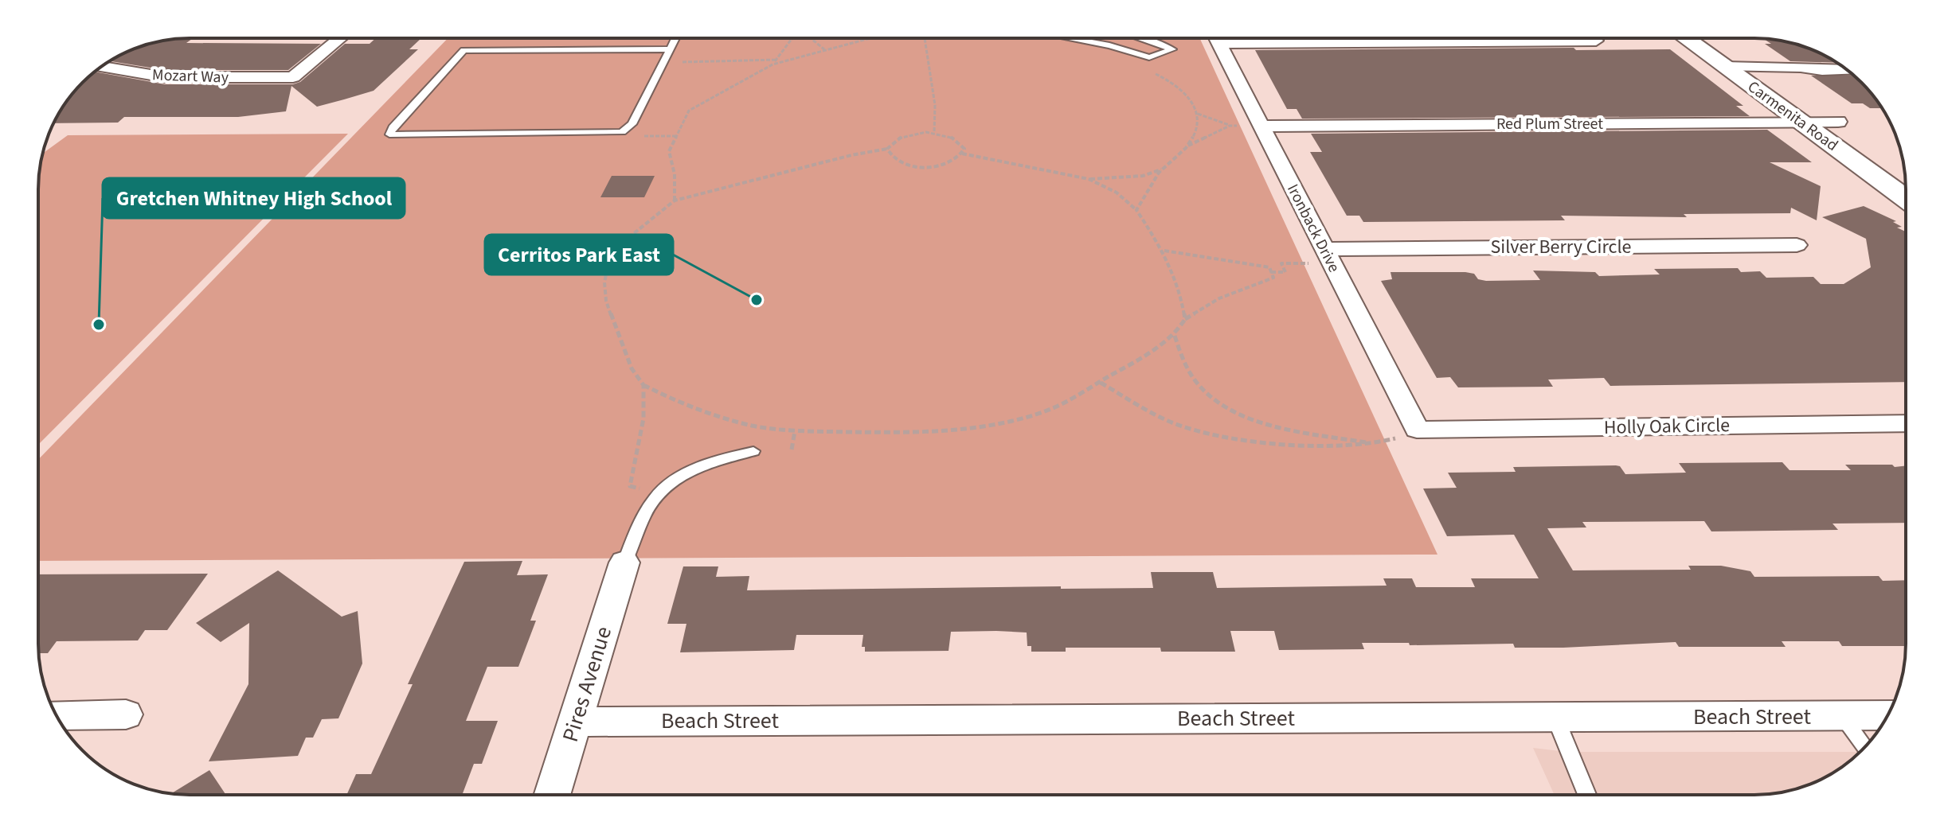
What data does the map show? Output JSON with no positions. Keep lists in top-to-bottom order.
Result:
{
  "streets": {
    "main road": ["Carmenita Road"],
    "street": [
      "Mozart Way",
      "Red Plum Street",
      "Ironback Drive",
      "Silver Berry Circle",
      "Holly Oak Circle",
      "Pires Avenue",
      "Beach Street"
    ]
  },
  "crossings": [
    ["Carmenita Road", "Red Plum Street"],
    ["Red Plum Street", "Ironback Drive"],
    ["Ironback Drive", "Silver Berry Circle"],
    ["Ironback Drive", "Holly Oak Circle"],
    ["Pires Avenue", "Beach Street"]
  ],
  "places": ["Cerritos Park East", "Gretchen Whitney High School"]
}
